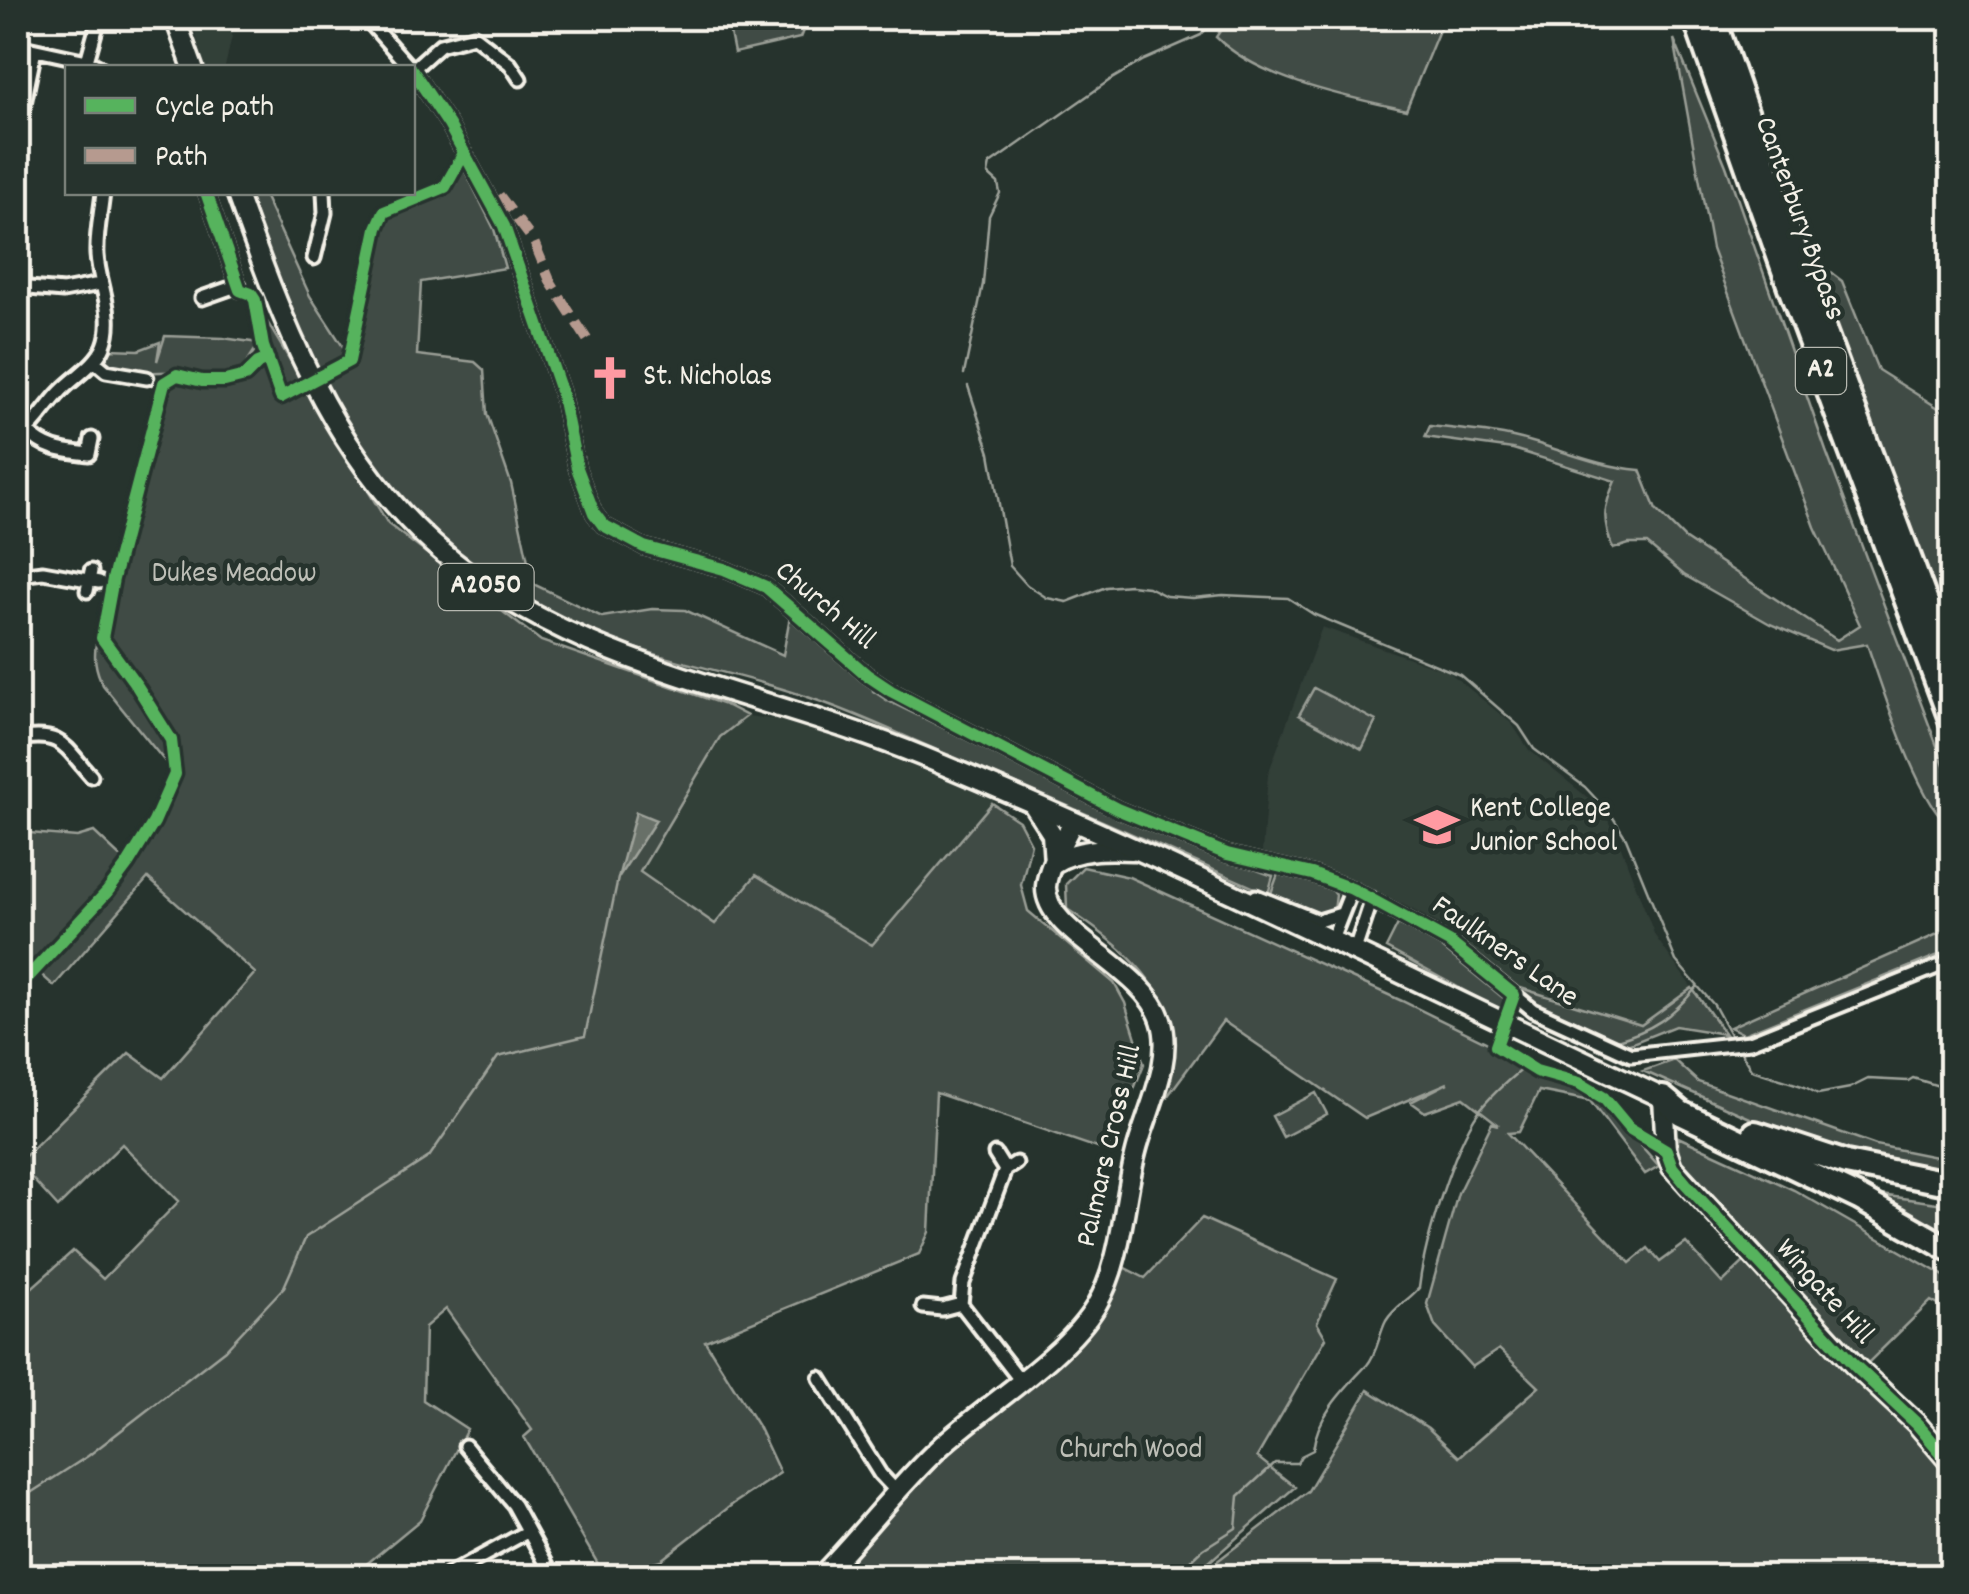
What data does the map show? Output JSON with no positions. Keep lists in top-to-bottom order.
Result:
{
  "streets": {
    "highway": ["Canterbury Bypass", "A2"],
    "main road": ["A2050", "Palmars Cross Hill", "Wingate Hill"],
    "street": ["Church Hill", "Faulkners Lane"]
  },
  "crossings": [
    ["A2050", "Palmars Cross Hill"],
    ["A2050", "Wingate Hill"],
    ["Church Hill", "Faulkners Lane"]
  ],
  "parks": ["Dukes Meadow", "Church Wood"],
  "places": {
    "church": ["St. Nicholas"],
    "school or university": ["Kent College Junior School"]
  },
  "legend": ["Cycle path", "Path"]
}
